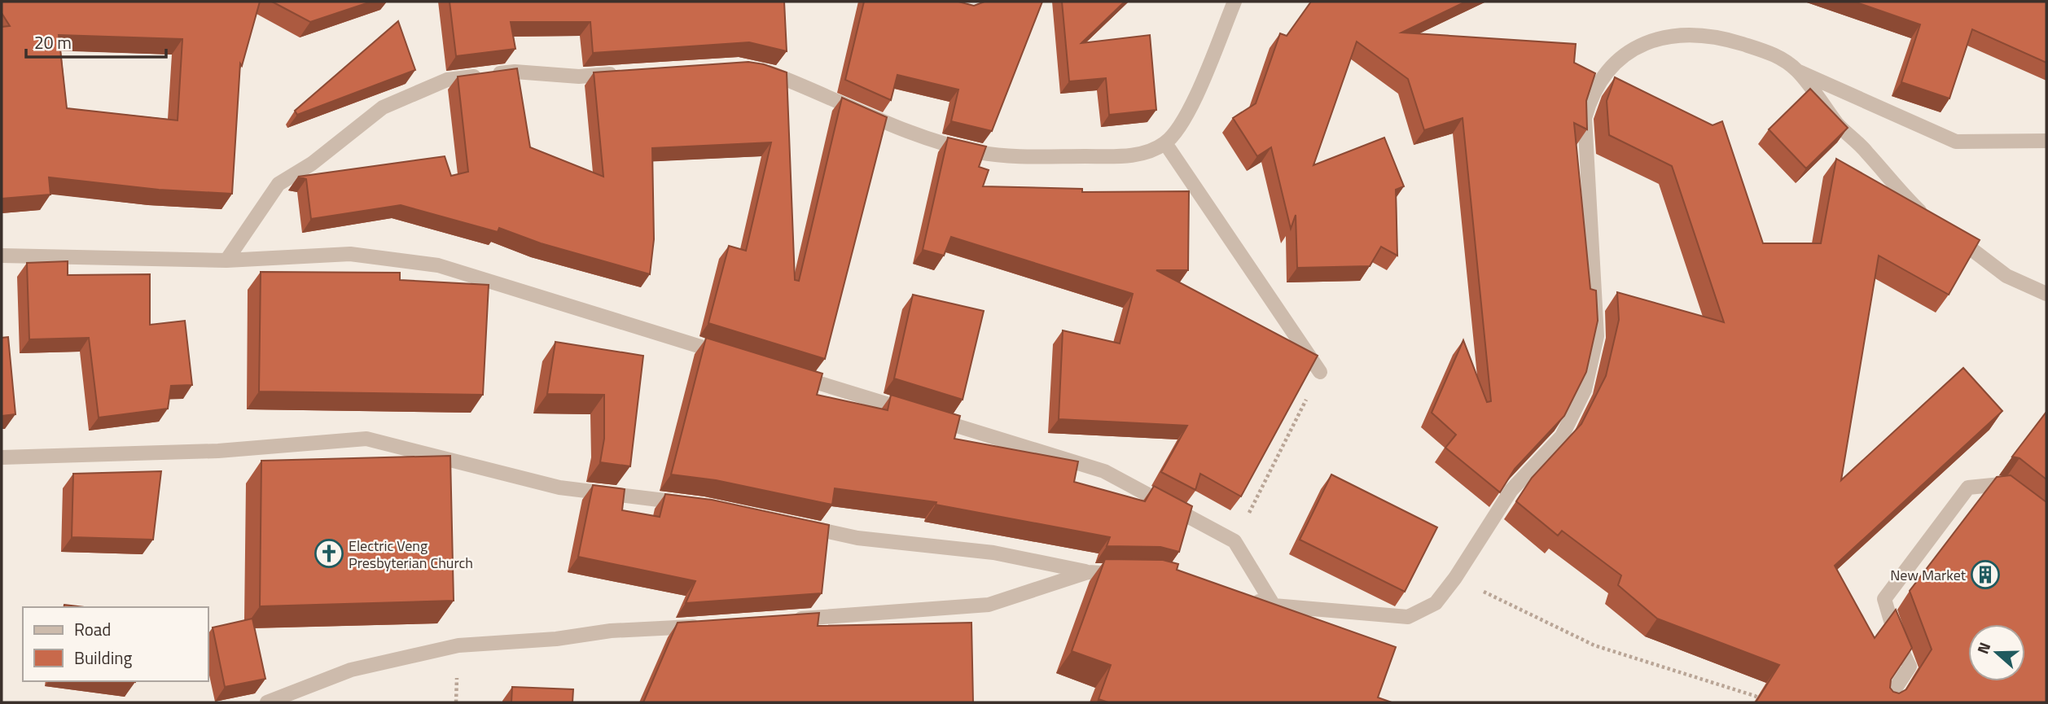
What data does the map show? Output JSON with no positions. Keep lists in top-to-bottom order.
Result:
{
  "places": {
    "church": ["Electric Veng Presbyterian Church"],
    "building": ["New Market"]
  },
  "legend": ["Road", "Building"],
  "scale_bar": "20 m",
  "north": "left"
}
